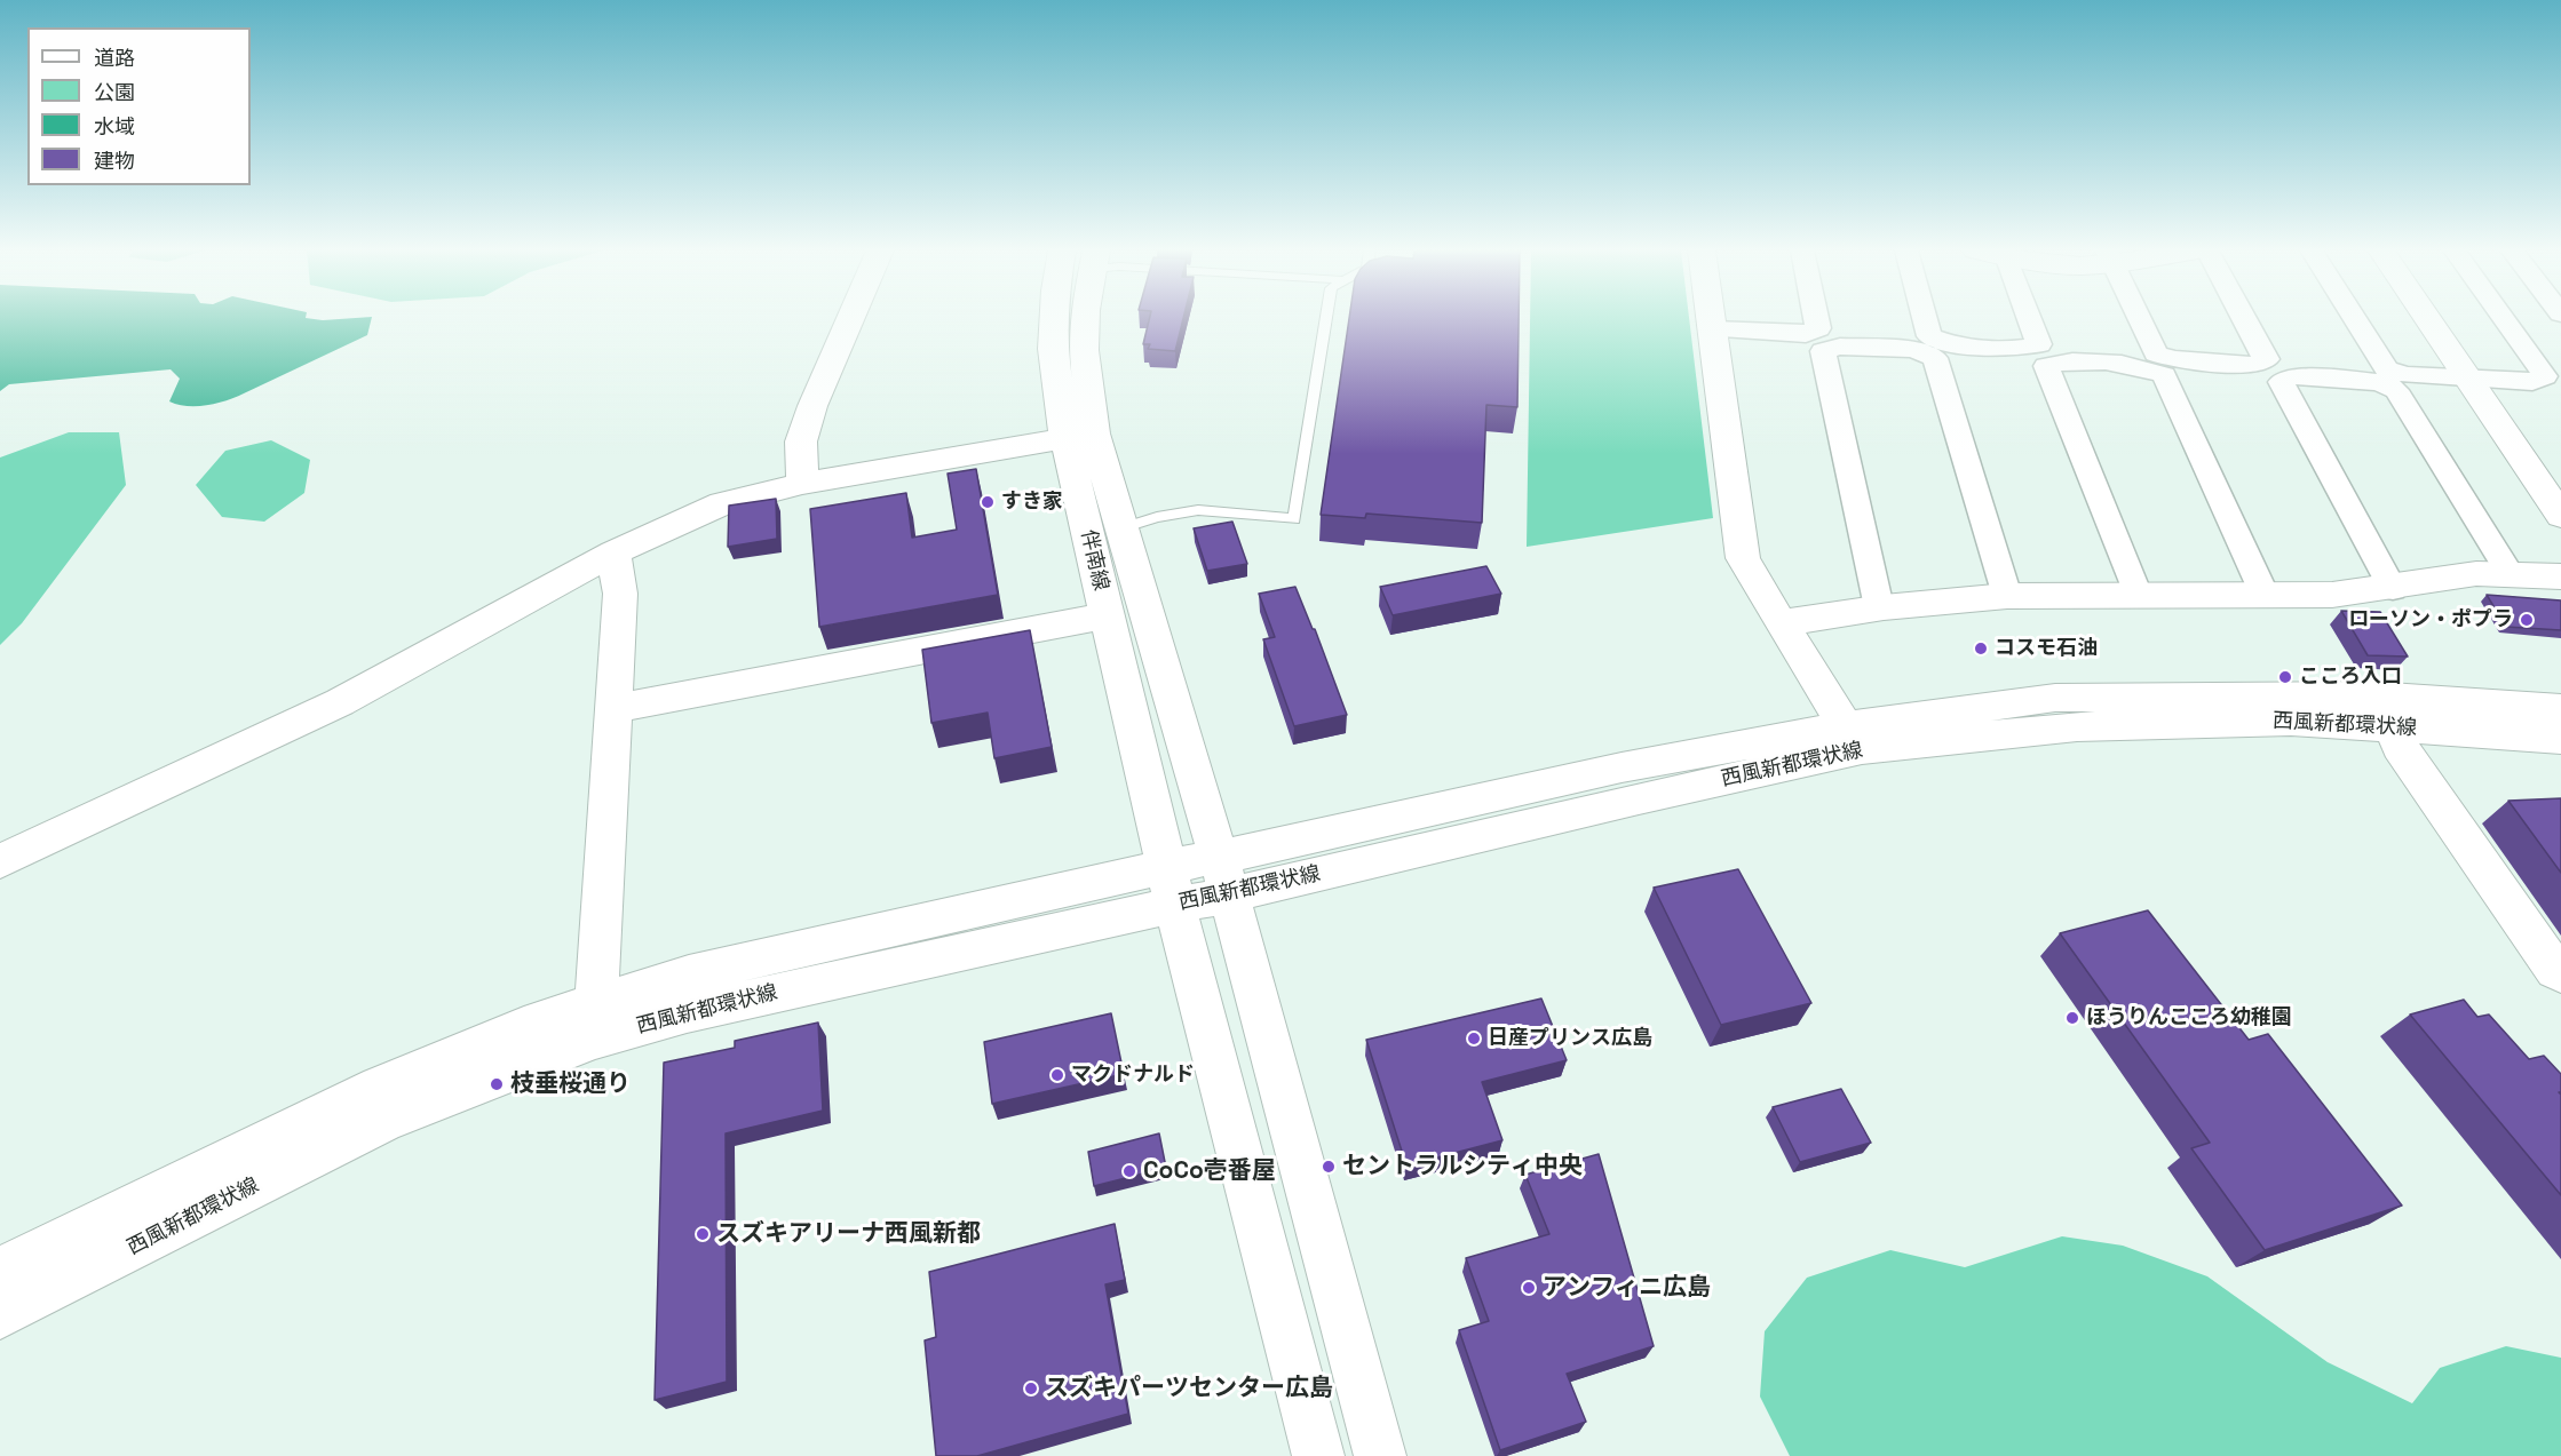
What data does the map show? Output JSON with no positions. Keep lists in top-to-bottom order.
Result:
{
  "streets": {
    "street": ["伴南線", "西風新都環状線"]
  },
  "crossings": [
    ["伴南線", "西風新都環状線"]
  ],
  "places": [
    "すき家",
    "ローソン・ポプラ",
    "コスモ石油",
    "こころ入口",
    "ほうりんこころ幼稚園",
    "日産プリンス広島",
    "マクドナルド",
    "枝垂桜通り",
    "セントラルシティ中央",
    "CoCo壱番屋",
    "スズキアリーナ西風新都",
    "アンフィニ広島",
    "スズキパーツセンター広島"
  ],
  "legend": [
    "道路",
    "公園",
    "水域",
    "建物"
  ]
}
